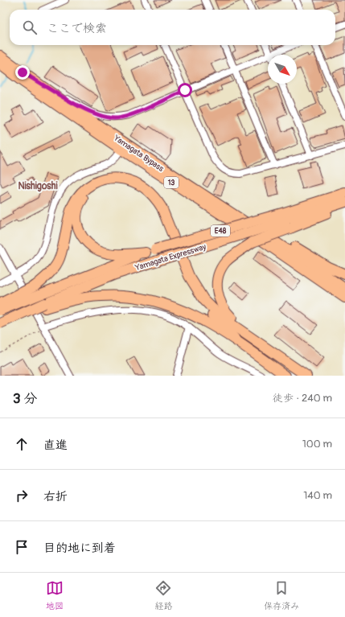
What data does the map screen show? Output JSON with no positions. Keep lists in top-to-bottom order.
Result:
{
  "streets": {
    "highway": [
      "Yamagata Bypass",
      "13",
      "E48",
      "Yamagata Expressway"
    ]
  },
  "districts": ["Nishigoshi"],
  "north": "bottom right",
  "page": {
    "search": "ここで検索",
    "heading": ["3 分", "徒歩 · 240 m"],
    "list": [
      ["直進", "100 m"],
      ["右折", "140 m"],
      "目的地に到着"
    ],
    "nav": ["地図", "経路", "保存済み"]
  }
}
